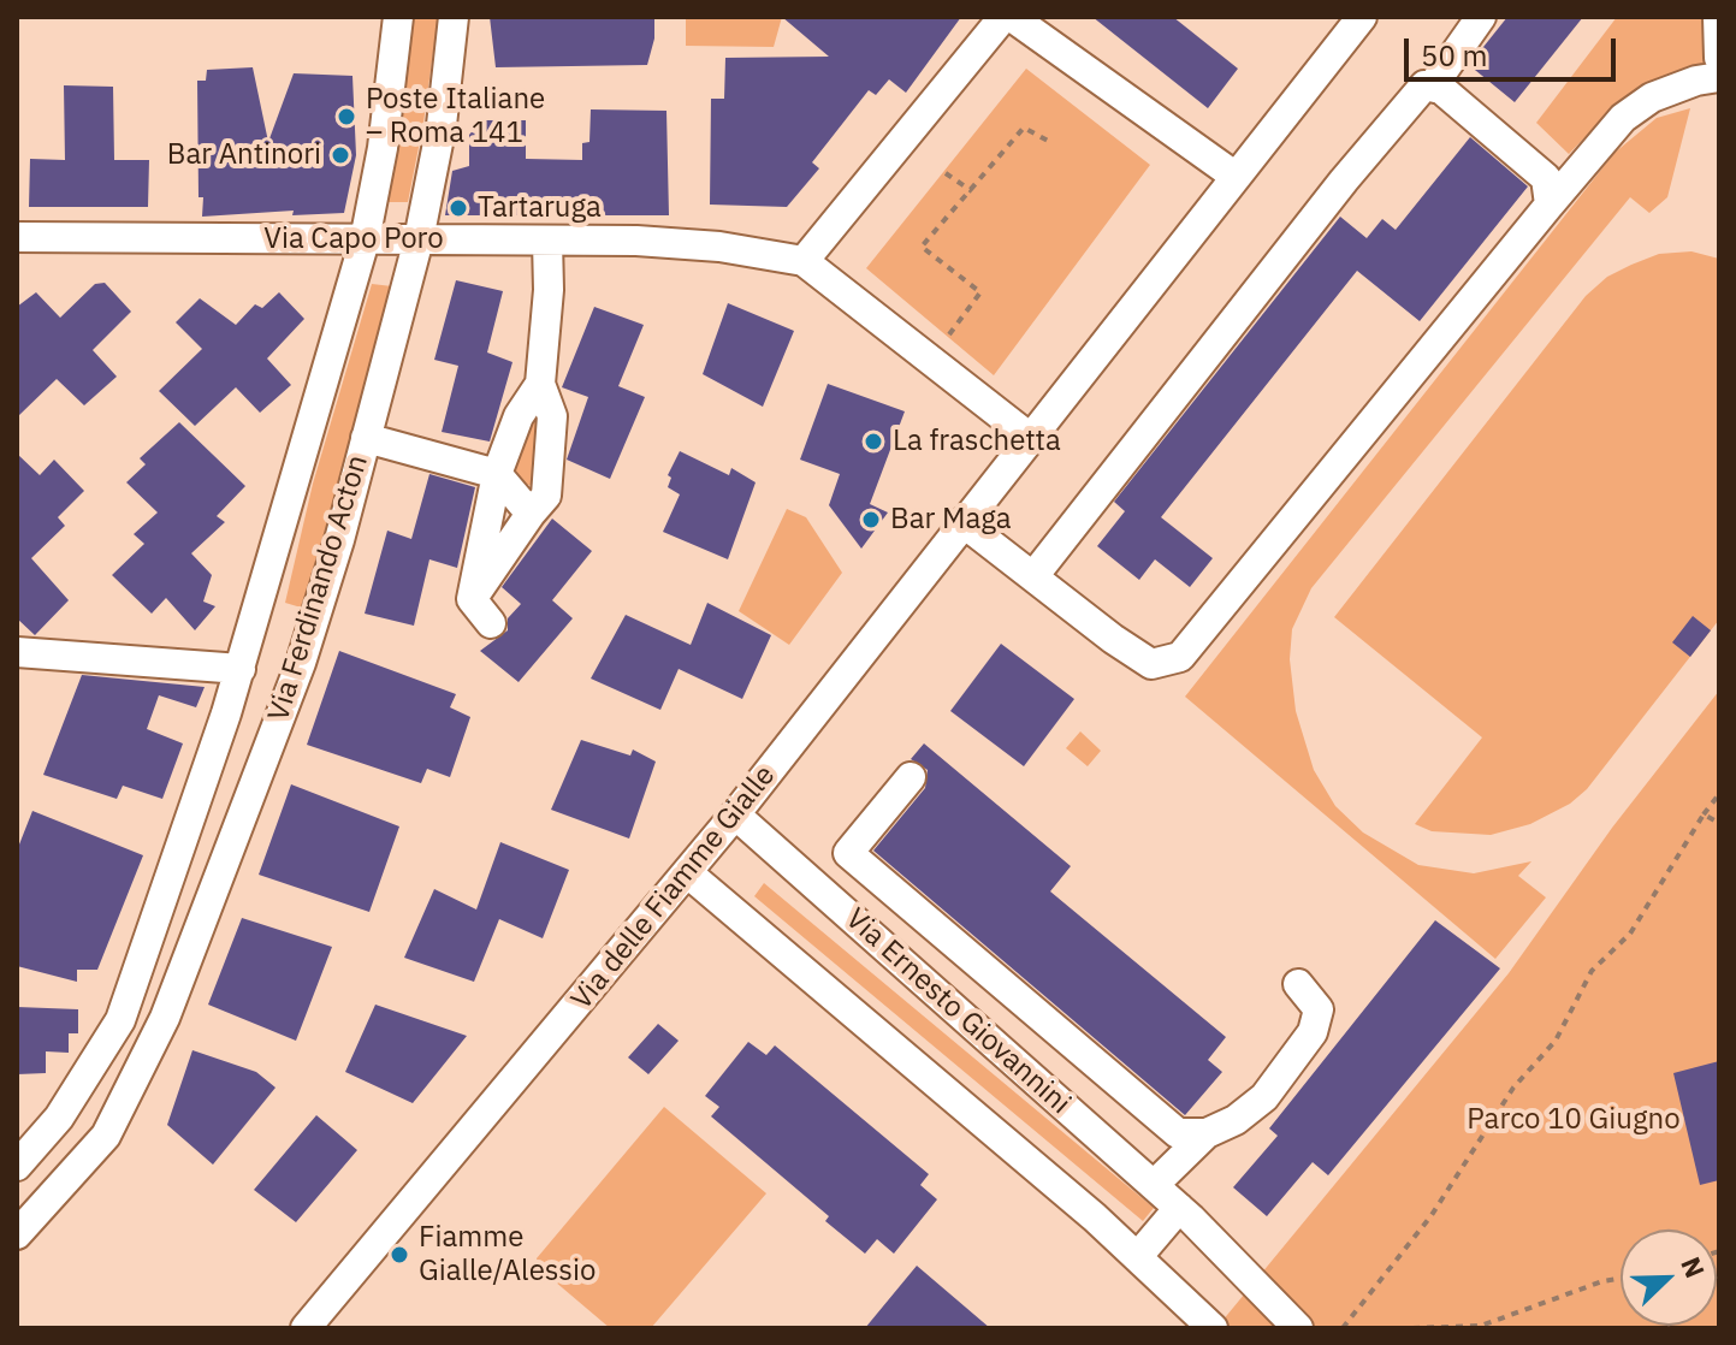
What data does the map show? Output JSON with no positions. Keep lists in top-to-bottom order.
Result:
{
  "streets": {
    "street": [
      "Via Capo Poro",
      "Via Ferdinando Acton",
      "Via delle Fiamme Gialle",
      "Via Ernesto Giovannini"
    ]
  },
  "crossings": [
    ["Via Capo Poro", "Via Ferdinando Acton"],
    ["Via delle Fiamme Gialle", "Via Ernesto Giovannini"]
  ],
  "parks": ["Parco 10 Giugno"],
  "places": [
    "Poste Italiane – Roma 141",
    "Bar Antinori",
    "Tartaruga",
    "La fraschetta",
    "Bar Maga",
    "Fiamme Gialle/Alessio"
  ],
  "scale_bar": "50 m",
  "north": "top right"
}
